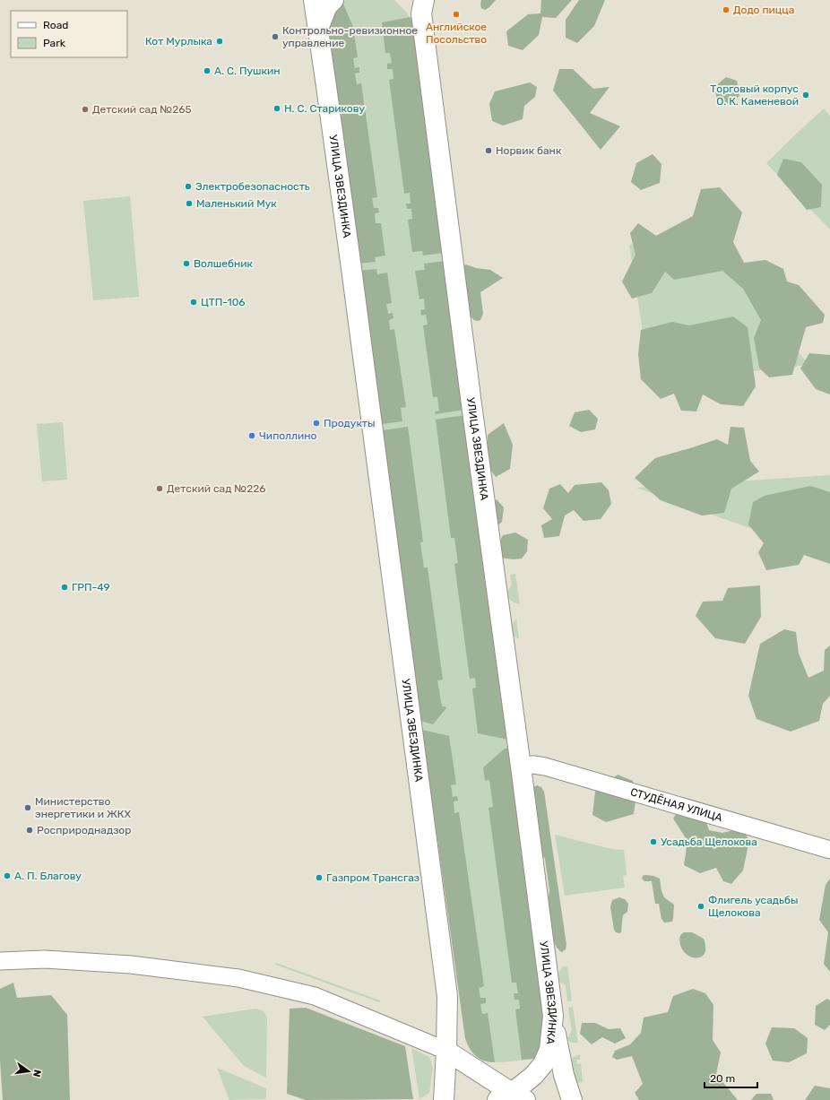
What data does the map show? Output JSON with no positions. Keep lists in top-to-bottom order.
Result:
{
  "streets": {
    "street": ["УЛИЦА ЗВЕЗДИНКА", "СТУДЁНАЯ УЛИЦА"]
  },
  "crossings": [
    ["УЛИЦА ЗВЕЗДИНКА", "СТУДЁНАЯ УЛИЦА"]
  ],
  "places": [
    "Додо пицца",
    "Английское Посольство",
    "Контрольно-ревизионное управление",
    "Кот Мурлыка",
    "А. С. Пушкин",
    "Торговый корпус О. К. Каменевой",
    "Н. С. Старикову",
    "Детский сад №265",
    "Норвик банк",
    "Электробезопасность",
    "Маленький Мук",
    "Волшебник",
    "ЦТП-106",
    "Продукты",
    "Чиполлино",
    "Детский сад №226",
    "ГРП-49",
    "Министерство энергетики и ЖКХ",
    "Росприроднадзор",
    "Усадьба Щелокова",
    "А. П. Благову",
    "Газпром Трансгаз",
    "Флигель усадьбы Щелокова"
  ],
  "legend": ["Road", "Park"],
  "scale_bar": "20 m",
  "north": "right"
}
